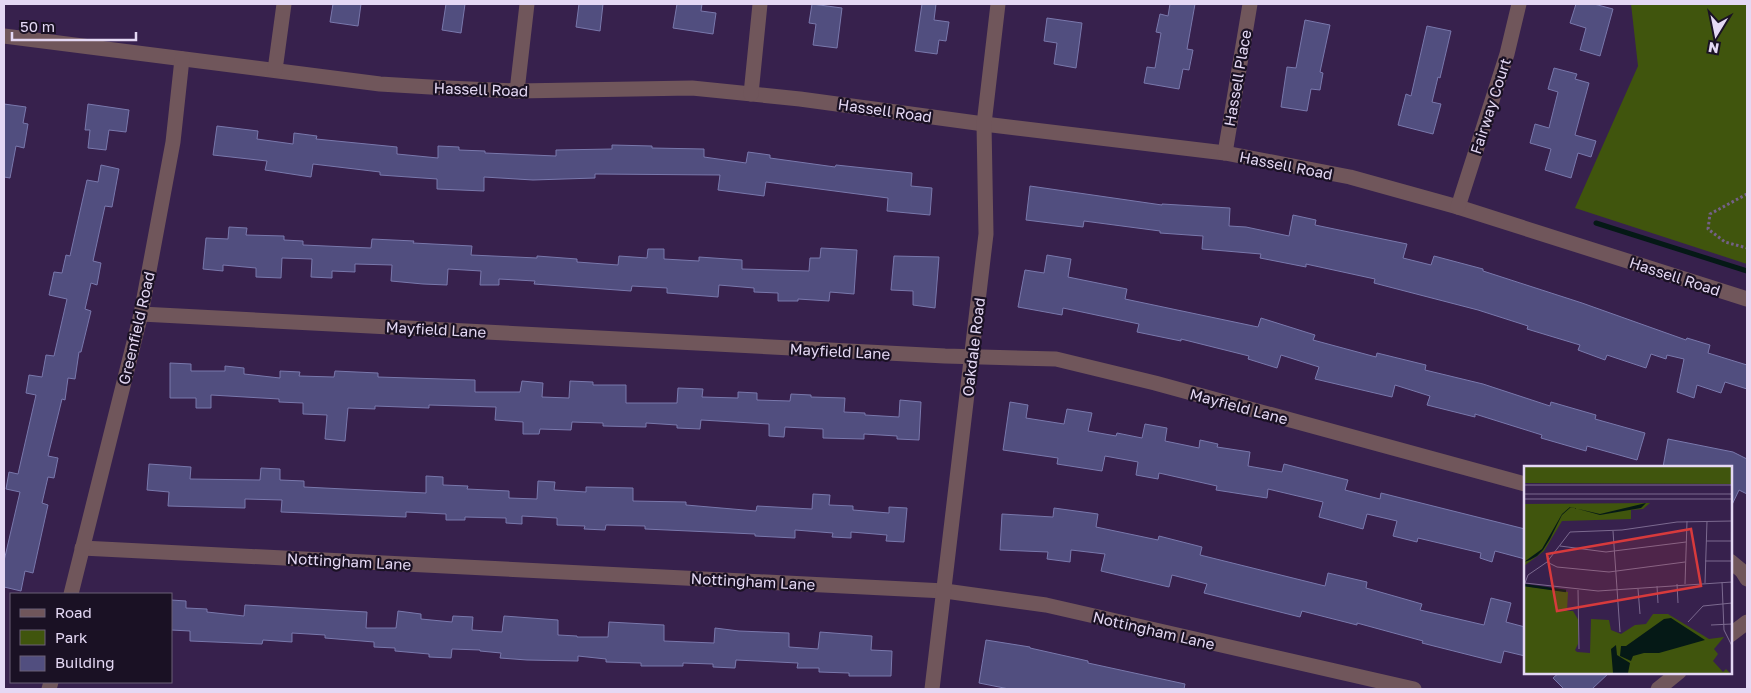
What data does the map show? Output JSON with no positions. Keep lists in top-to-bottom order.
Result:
{
  "streets": {
    "street": [
      "Hassell Place",
      "Hassell Road",
      "Fairway Court",
      "Greenfield Road",
      "Mayfield Lane",
      "Oakdale Road",
      "Nottingham Lane"
    ]
  },
  "crossings": [
    ["Hassell Place", "Hassell Road"],
    ["Hassell Road", "Fairway Court"],
    ["Hassell Road", "Greenfield Road"],
    ["Hassell Road", "Oakdale Road"],
    ["Greenfield Road", "Mayfield Lane"],
    ["Greenfield Road", "Nottingham Lane"],
    ["Mayfield Lane", "Oakdale Road"],
    ["Oakdale Road", "Nottingham Lane"]
  ],
  "legend": ["Road", "Park", "Building"],
  "scale_bar": "50 m",
  "north": "bottom"
}
